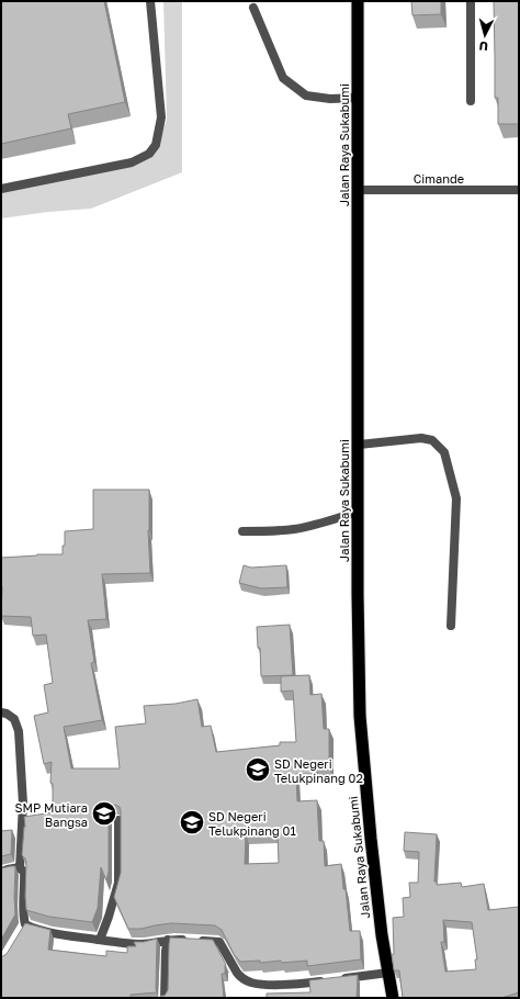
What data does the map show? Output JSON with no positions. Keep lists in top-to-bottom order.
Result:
{
  "streets": {
    "highway": ["Jalan Raya Sukabumi"],
    "street": ["Cimande"]
  },
  "crossings": [
    ["Jalan Raya Sukabumi", "Cimande"]
  ],
  "places": {
    "school or university": ["SD Negeri Telukpinang 02", "SMP Mutiara Bangsa", "SD Negeri Telukpinang 01"]
  },
  "north": "bottom"
}
